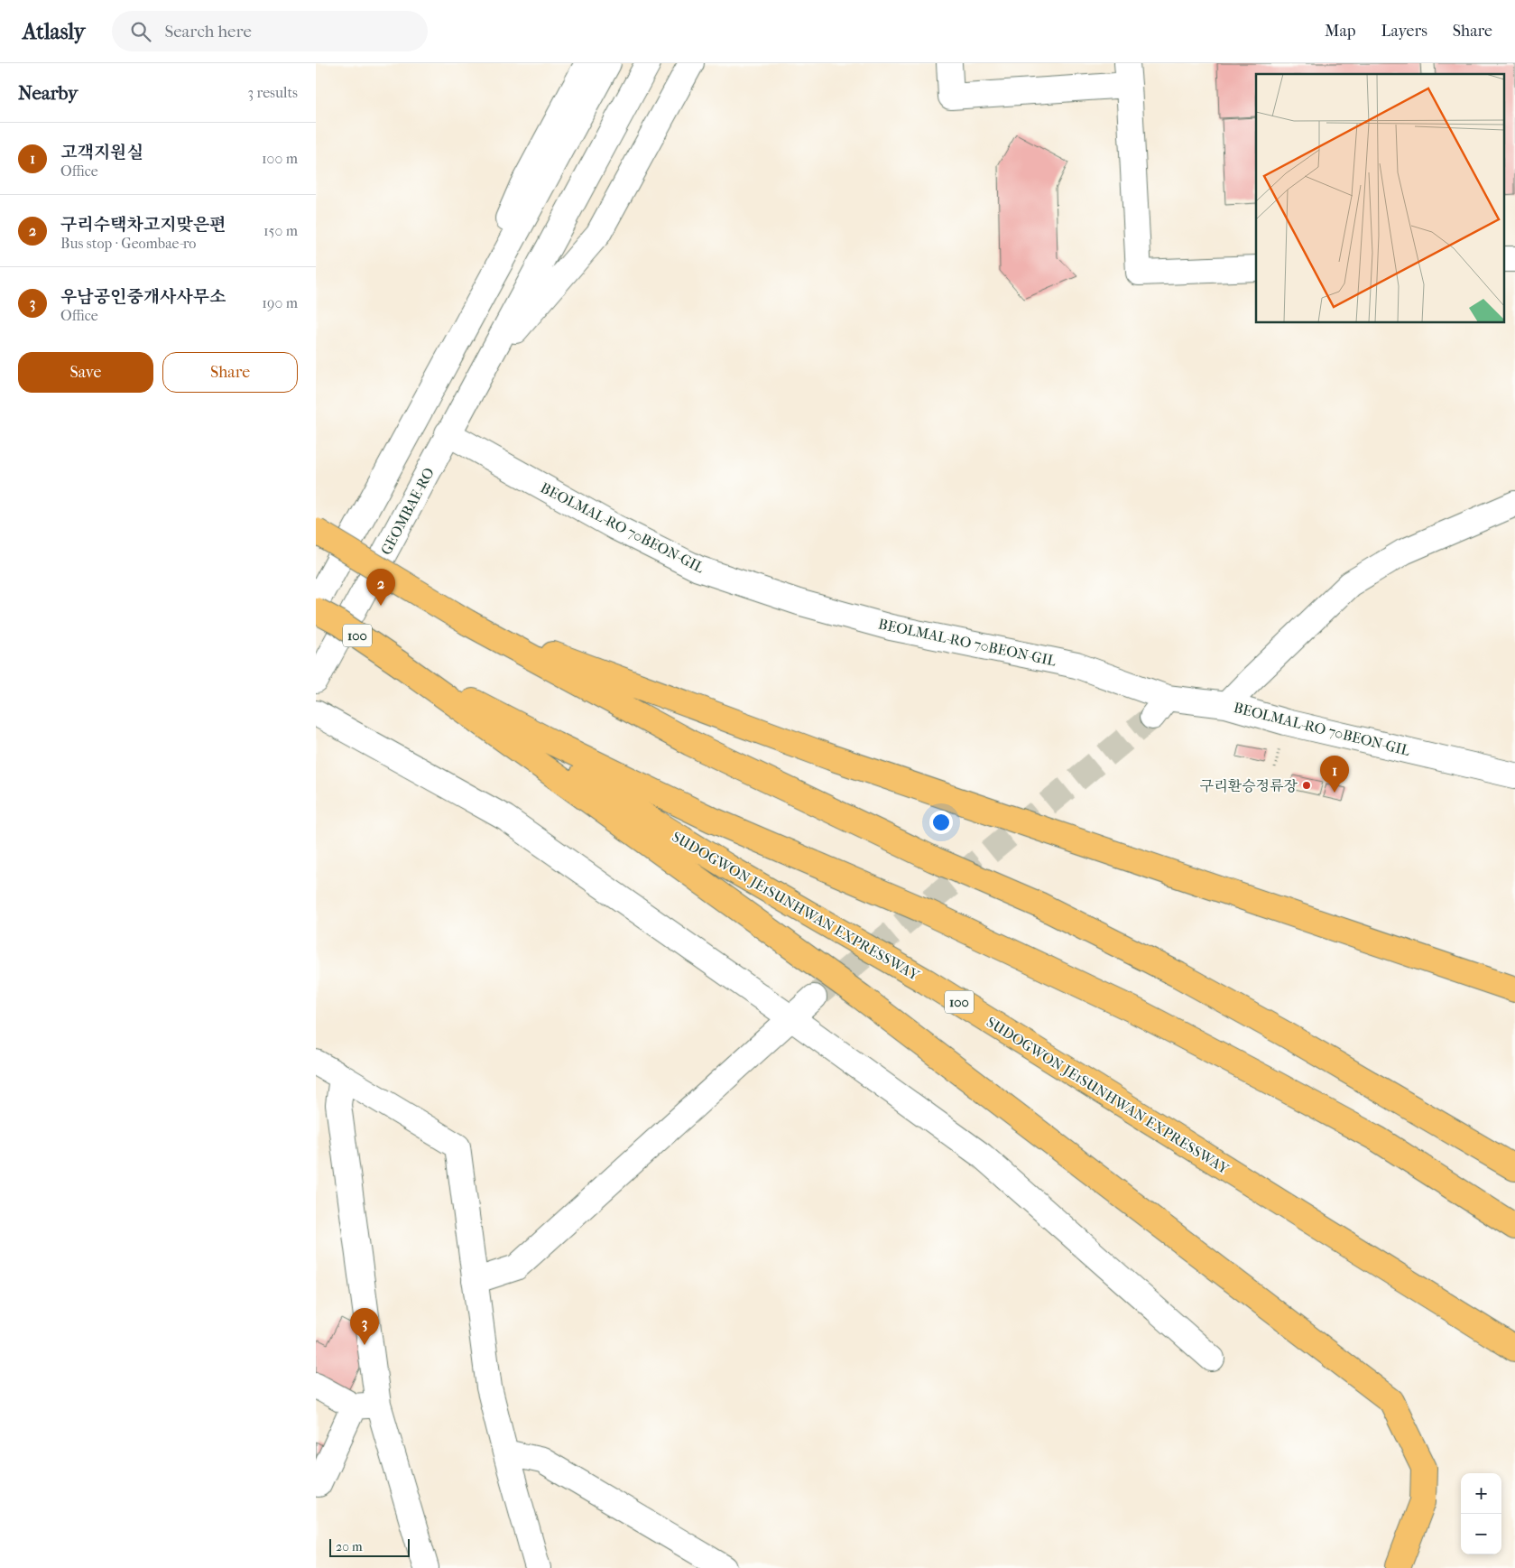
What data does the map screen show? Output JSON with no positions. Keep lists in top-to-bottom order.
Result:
{
  "streets": {
    "highway": ["100", "SUDOGWON JE1SUNHWAN EXPRESSWAY"],
    "street": ["GEOMBAE-RO", "BEOLMAL-RO 70BEON-GIL"]
  },
  "crossings": [
    ["GEOMBAE-RO", "BEOLMAL-RO 70BEON-GIL"]
  ],
  "places": ["구리환승정류장"],
  "scale_bar": "20 m",
  "page": {
    "header": "Atlasly",
    "search": "Search here",
    "nav": ["Map", "Layers", "Share"],
    "heading": ["Nearby", "3 results"],
    "list": [
      {
        "mark": "1",
        "name": "고객지원실",
        "note": "Office",
        "value": "100 m"
      },
      {
        "mark": "2",
        "name": "구리수택차고지맞은편",
        "note": "Bus stop · Geombae-ro",
        "value": "150 m"
      },
      {
        "mark": "3",
        "name": "우남공인중개사사무소",
        "note": "Office",
        "value": "190 m"
      }
    ],
    "buttons": ["Save", "Share"],
    "pins": ["2", "1", "3"],
    "map_buttons": ["+", "−"],
    "scale": "20 m"
  }
}
